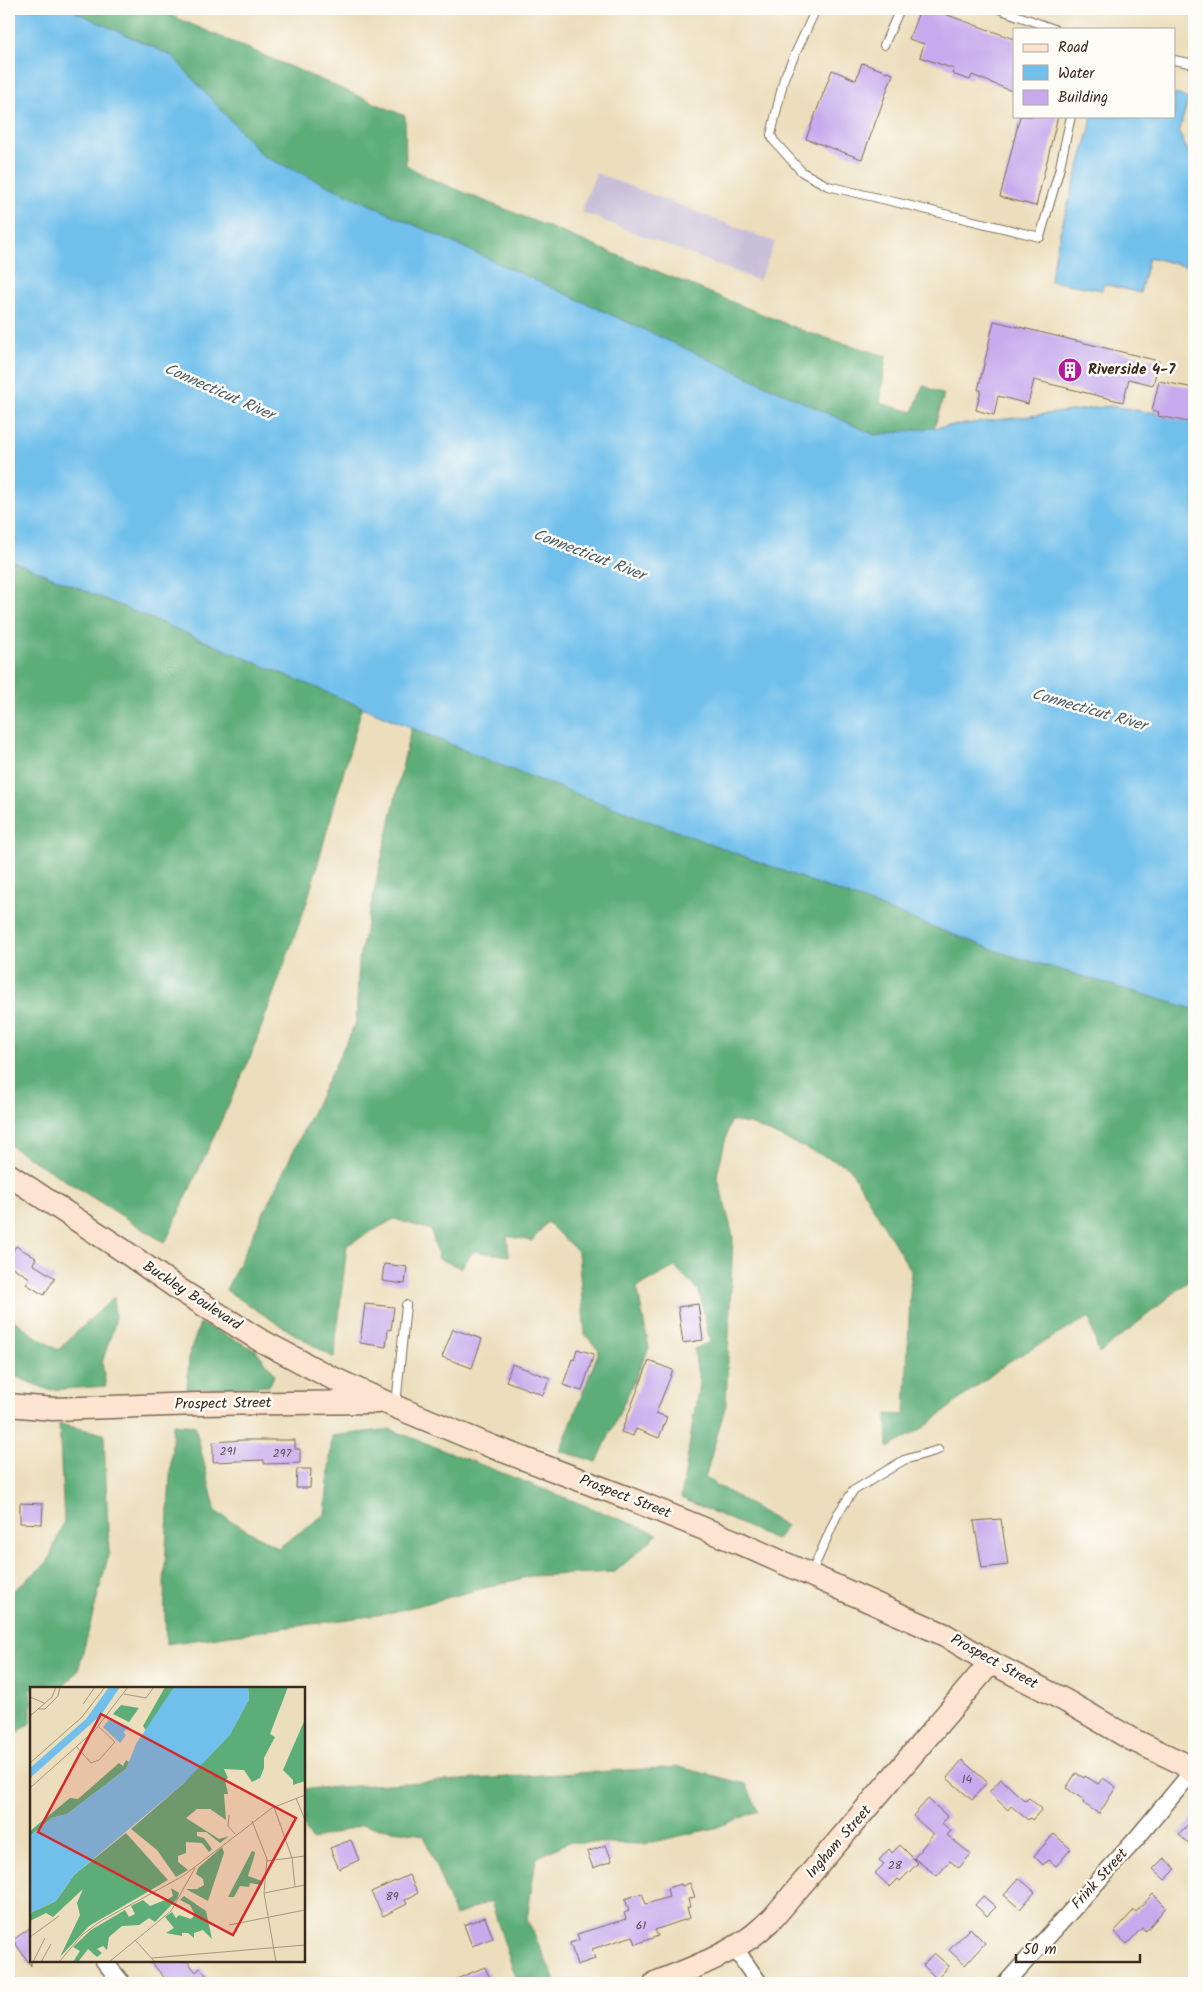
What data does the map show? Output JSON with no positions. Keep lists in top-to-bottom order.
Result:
{
  "streets": {
    "main road": ["Buckley Boulevard", "Prospect Street", "Ingham Street"],
    "street": ["Frink Street"]
  },
  "crossings": [
    ["Buckley Boulevard", "Prospect Street"],
    ["Prospect Street", "Ingham Street"],
    ["Prospect Street", "Frink Street"]
  ],
  "water": ["Connecticut River"],
  "places": {
    "building": ["Riverside 4-7"]
  },
  "house_numbers": [
    "291",
    "297",
    "14",
    "28",
    "89",
    "61"
  ],
  "legend": ["Road", "Water", "Building"],
  "scale_bar": "50 m"
}
